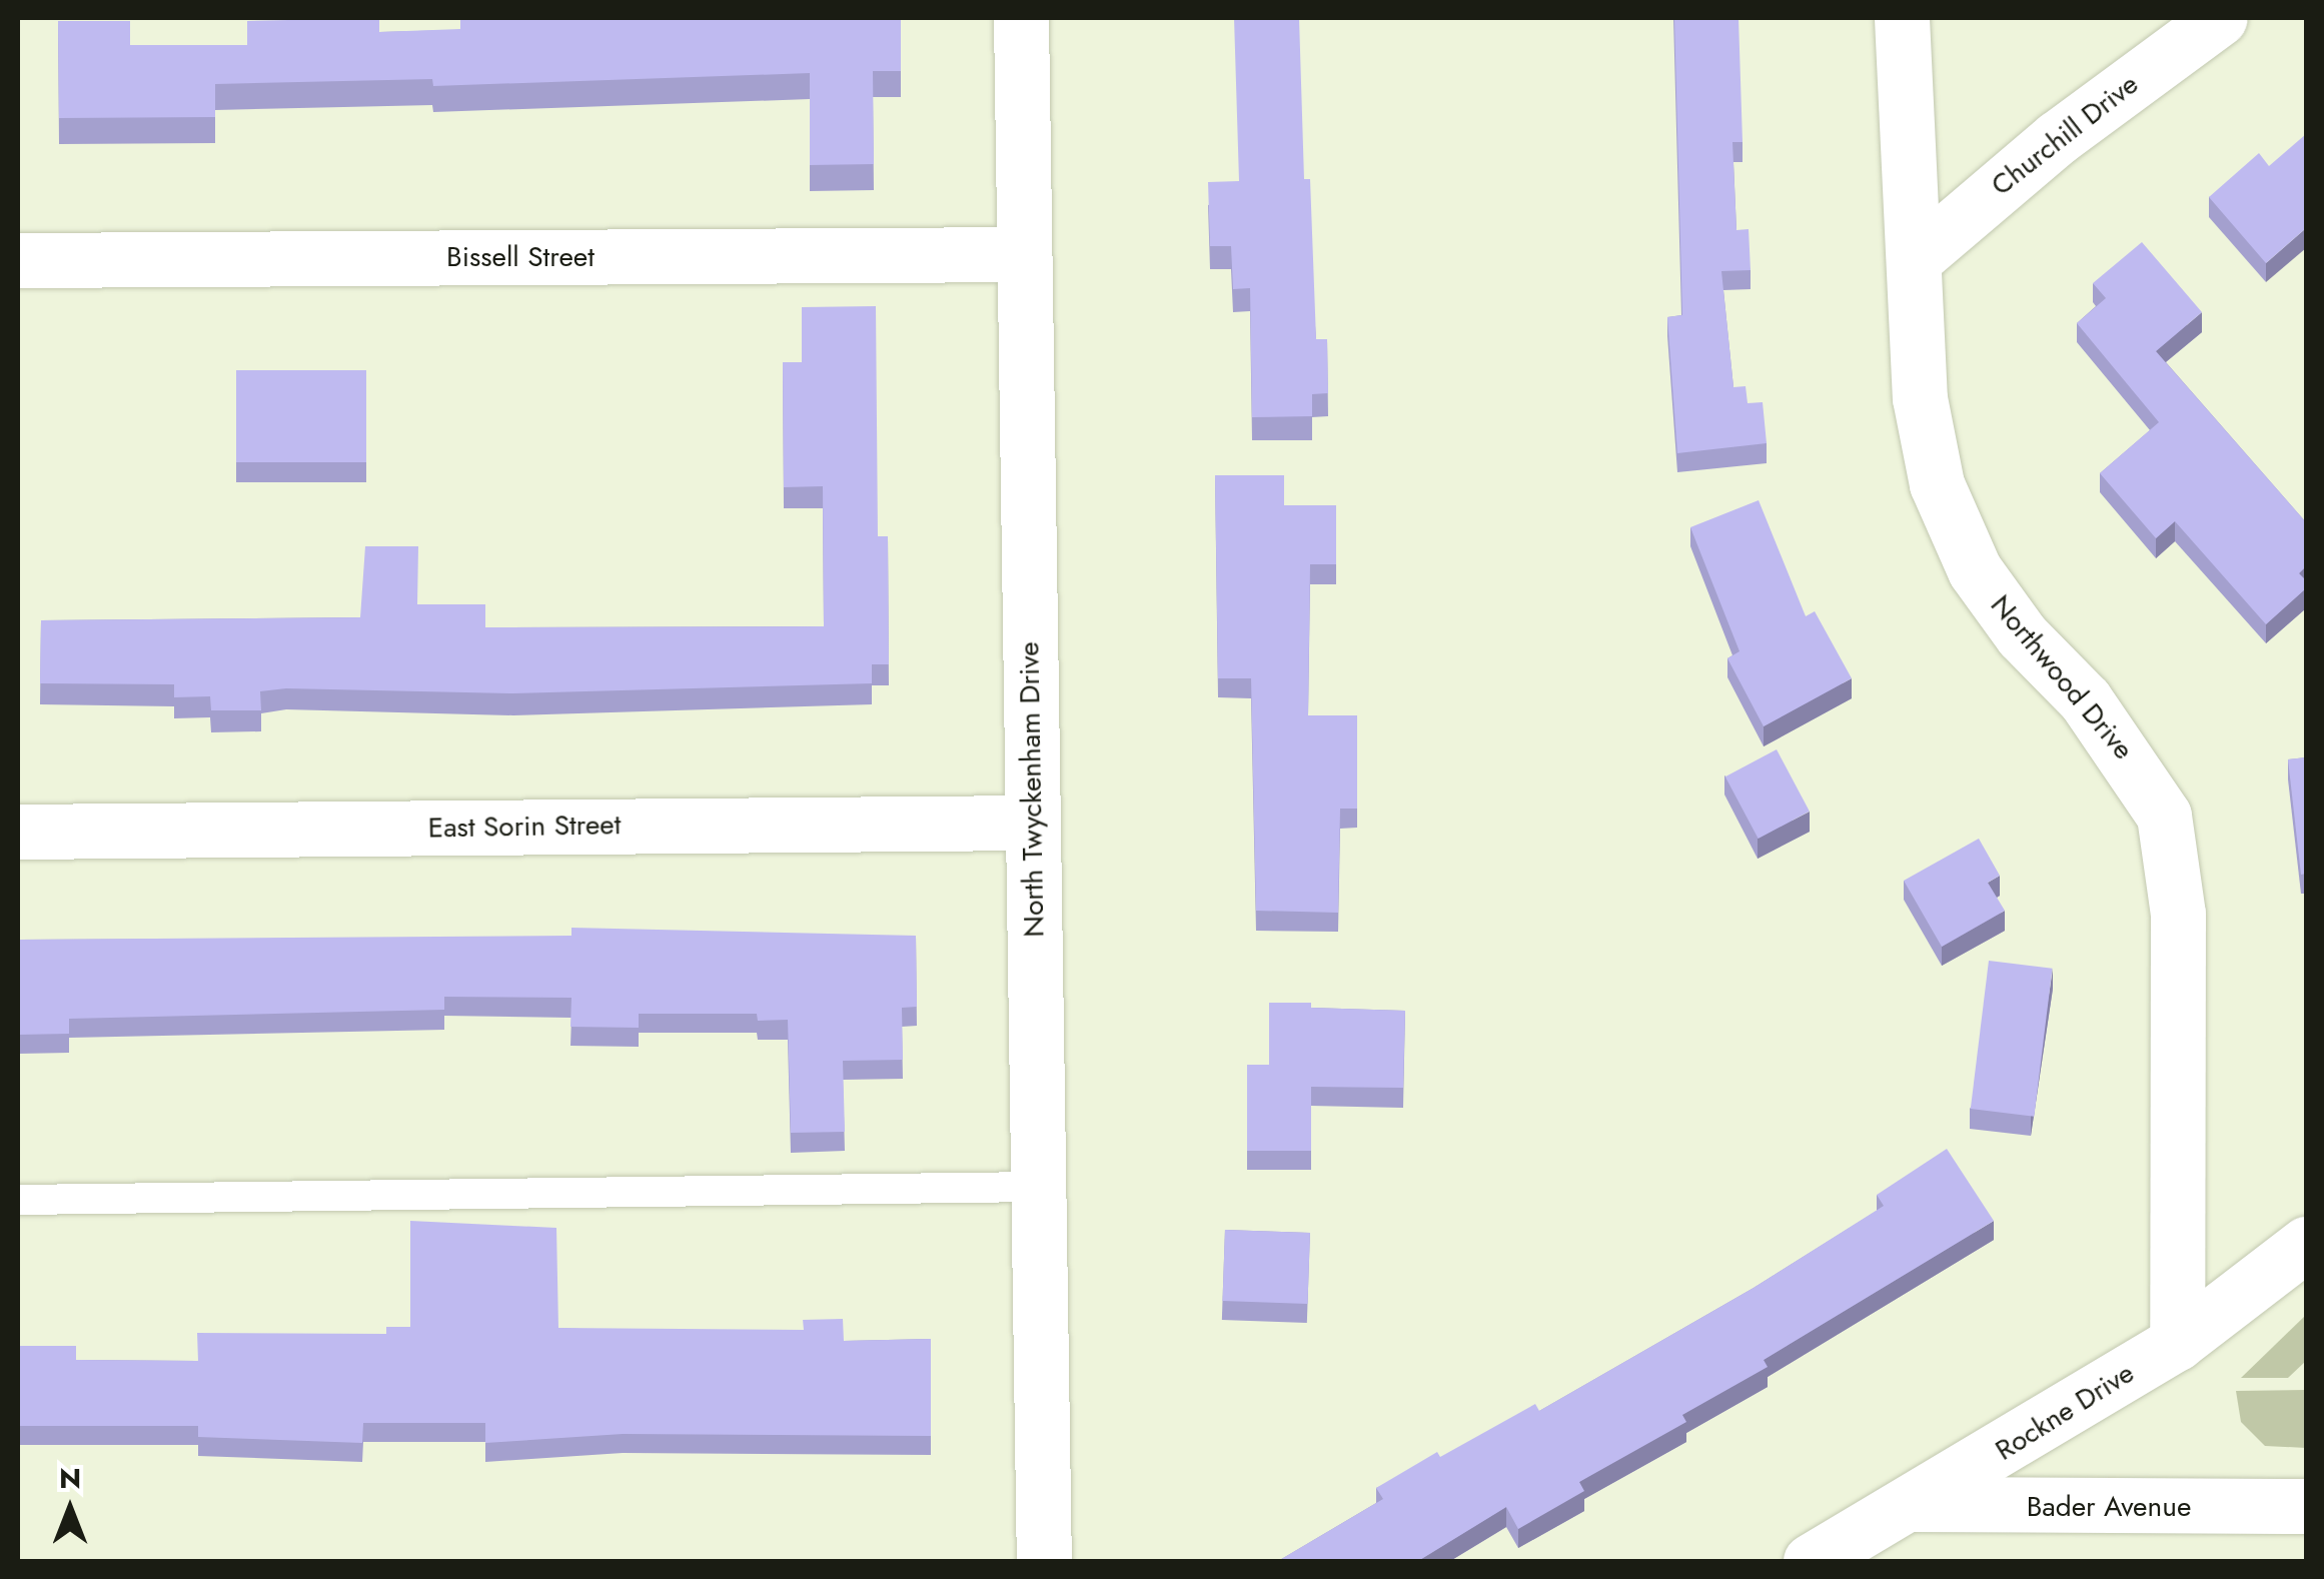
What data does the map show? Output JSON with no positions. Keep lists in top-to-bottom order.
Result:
{
  "streets": {
    "street": [
      "Churchill Drive",
      "Bissell Street",
      "Northwood Drive",
      "North Twyckenham Drive",
      "East Sorin Street",
      "Rockne Drive",
      "Bader Avenue"
    ]
  },
  "crossings": [
    ["Churchill Drive", "Northwood Drive"],
    ["Bissell Street", "North Twyckenham Drive"],
    ["Northwood Drive", "Rockne Drive"],
    ["North Twyckenham Drive", "East Sorin Street"],
    ["Rockne Drive", "Bader Avenue"]
  ],
  "north": "top"
}
